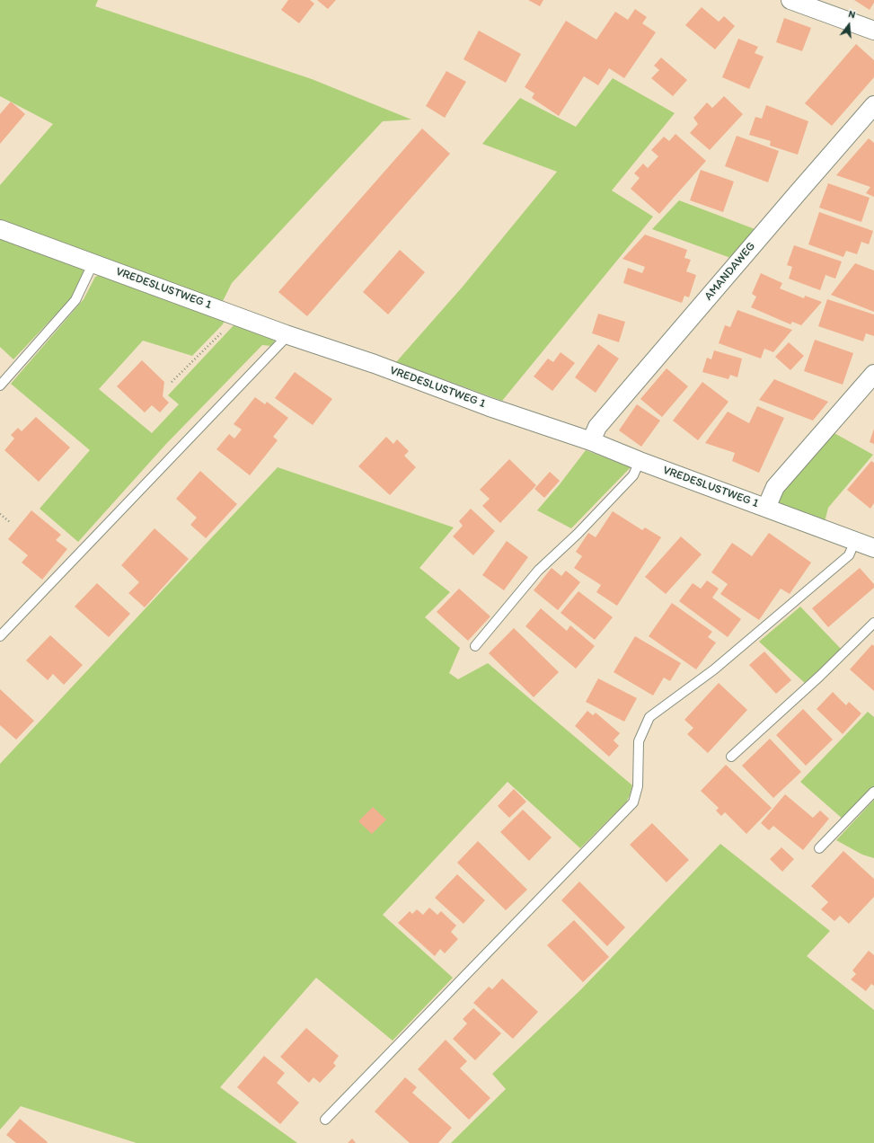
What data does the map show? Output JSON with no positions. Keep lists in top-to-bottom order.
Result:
{
  "streets": {
    "street": ["AMANDAWEG", "VREDESLUSTWEG 1"]
  },
  "crossings": [
    ["AMANDAWEG", "VREDESLUSTWEG 1"]
  ],
  "north": "top"
}
